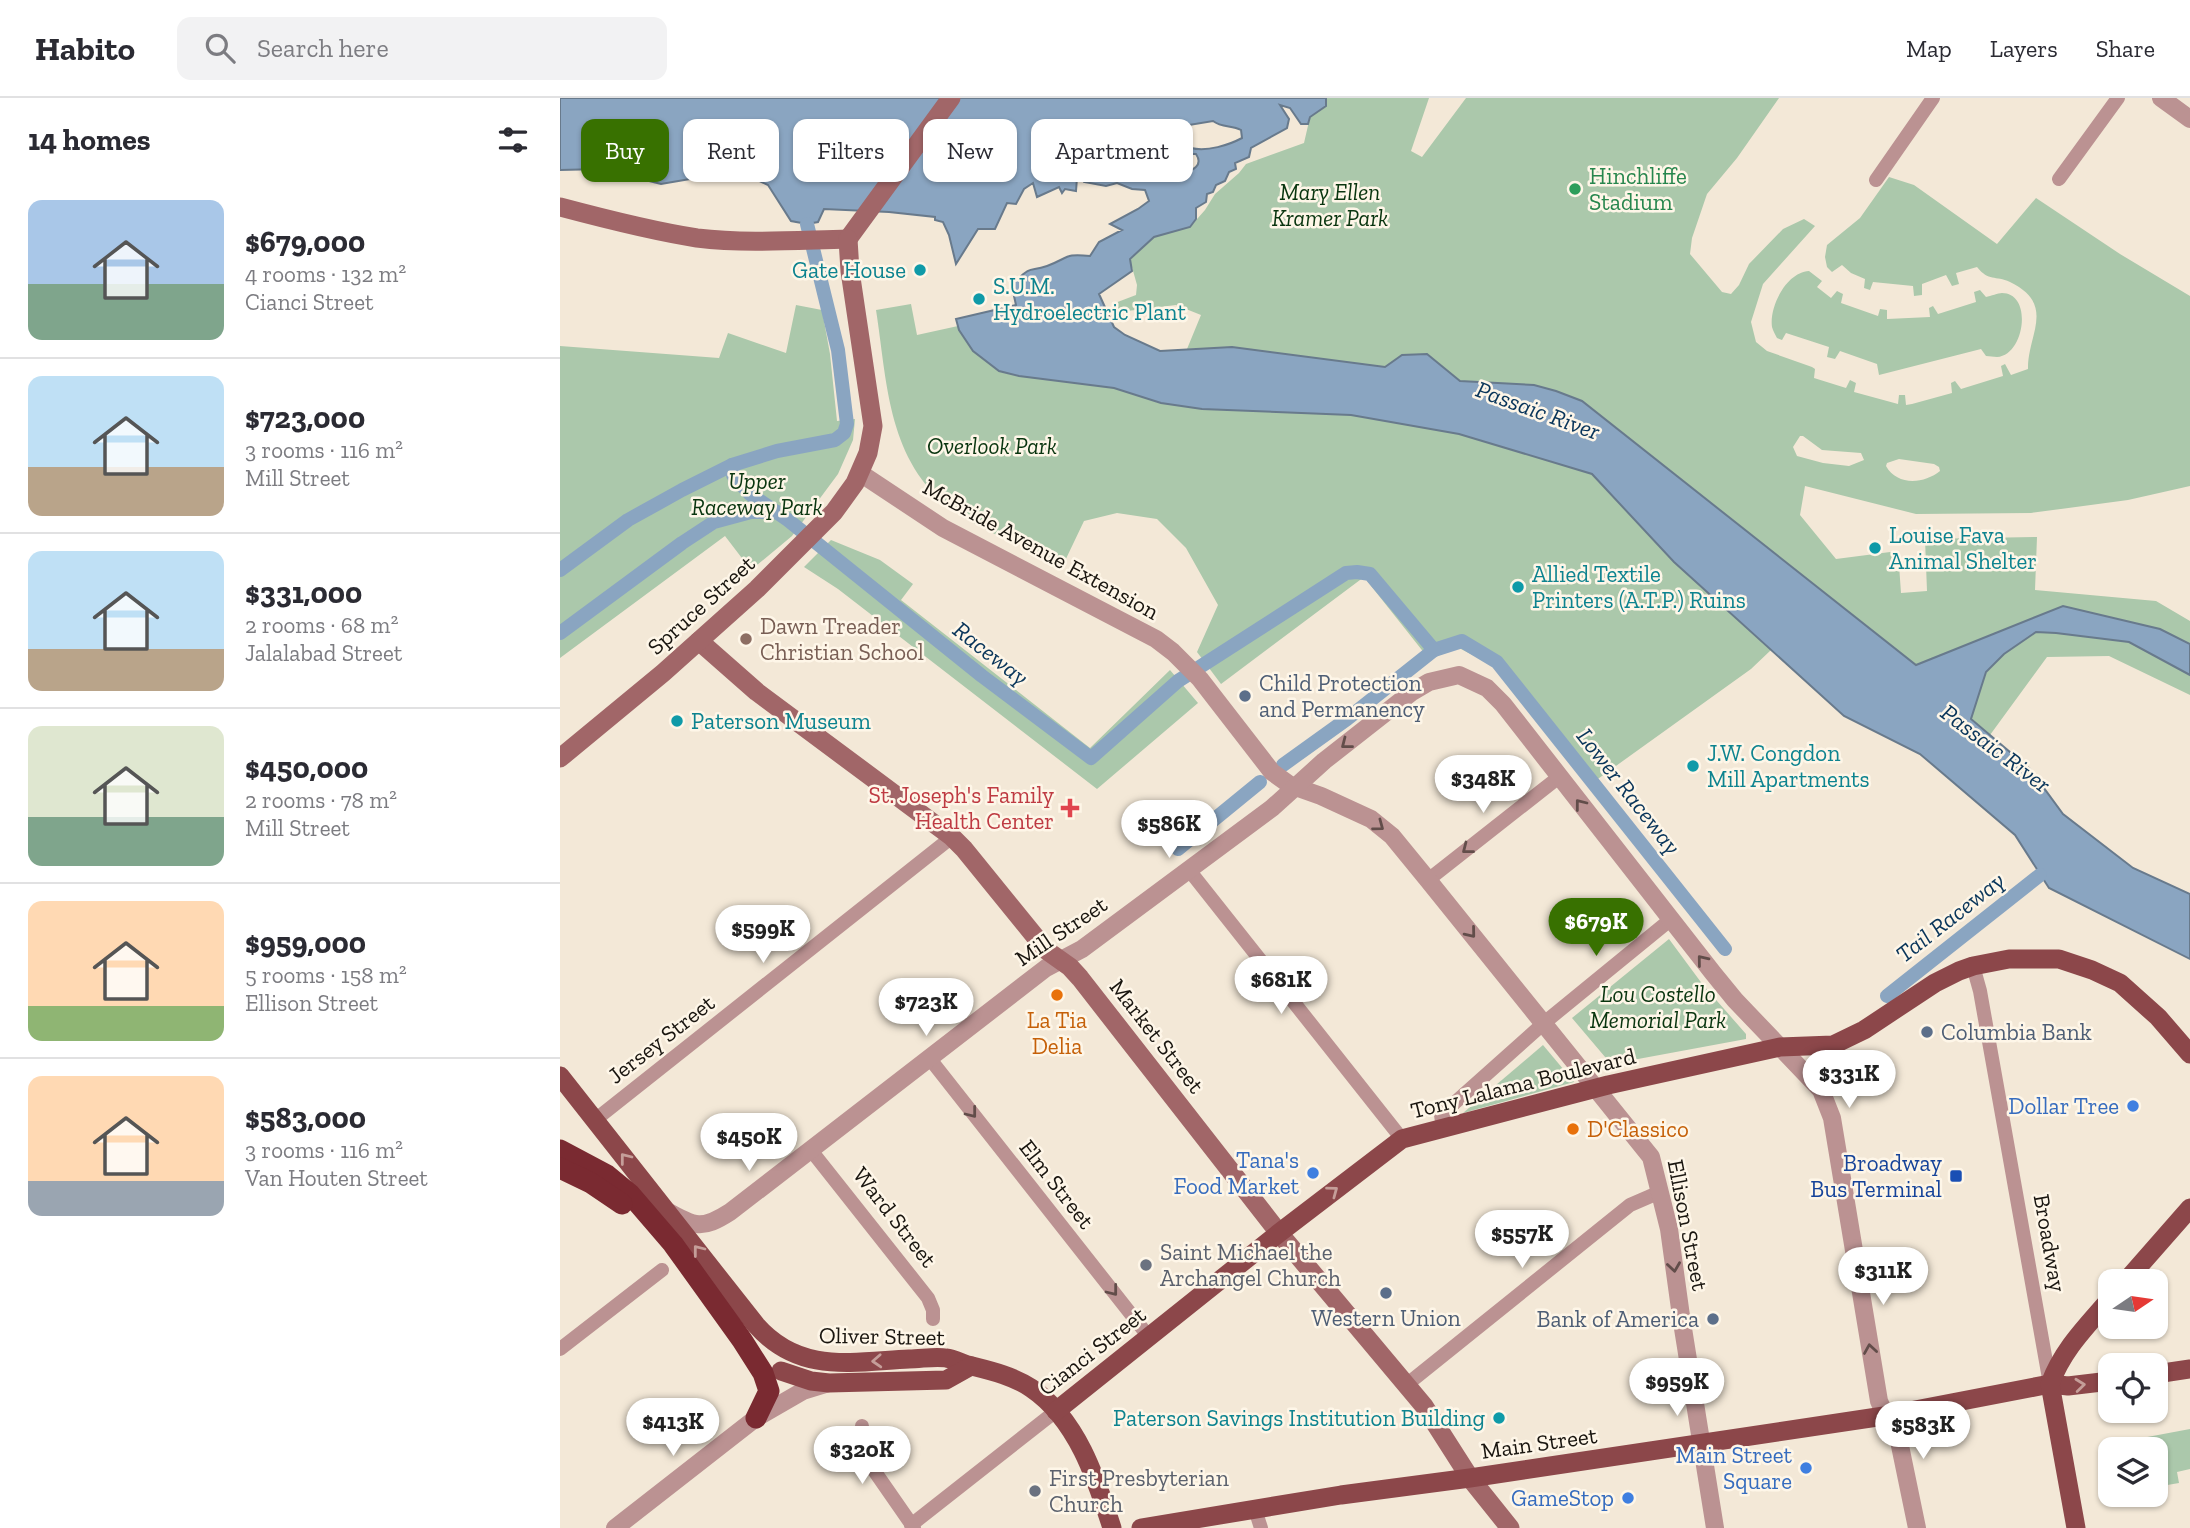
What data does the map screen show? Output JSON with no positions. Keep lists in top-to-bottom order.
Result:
{
  "streets": {
    "main road": [
      "Spruce Street",
      "Market Street",
      "Tony Lalama Boulevard",
      "Broadway",
      "Oliver Street",
      "Cianci Street",
      "Main Street"
    ],
    "street": [
      "McBride Avenue Extension",
      "Mill Street",
      "Jersey Street",
      "Elm Street",
      "Ward Street",
      "Ellison Street"
    ]
  },
  "crossings": [
    ["McBride Avenue Extension", "Spruce Street"],
    ["McBride Avenue Extension", "Mill Street"],
    ["McBride Avenue Extension", "Ellison Street"],
    ["Spruce Street", "Market Street"],
    ["Mill Street", "Market Street"],
    ["Mill Street", "Elm Street"],
    ["Mill Street", "Ward Street"],
    ["Mill Street", "Ellison Street"],
    ["Mill Street", "Oliver Street"],
    ["Market Street", "Jersey Street"],
    ["Market Street", "Cianci Street"],
    ["Market Street", "Main Street"],
    ["Jersey Street", "Oliver Street"],
    ["Tony Lalama Boulevard", "Ellison Street"],
    ["Tony Lalama Boulevard", "Broadway"],
    ["Tony Lalama Boulevard", "Cianci Street"],
    ["Elm Street", "Cianci Street"],
    ["Ellison Street", "Main Street"],
    ["Broadway", "Main Street"]
  ],
  "one_way": ["Elm Street", "Ellison Street", "Oliver Street"],
  "water": [
    "Passaic River",
    "Raceway",
    "Lower Raceway",
    "Tail Raceway"
  ],
  "parks": [
    "Mary Ellen Kramer Park",
    "Overlook Park",
    "Upper Raceway Park",
    "Lou Costello Memorial Park"
  ],
  "places": {
    "other": [
      "Hinchliffe Stadium",
      "Gate House",
      "S.U.M. Hydroelectric Plant",
      "Louise Fava Animal Shelter",
      "Allied Textile Printers (A.T.P.) Ruins",
      "Dawn Treader Christian School",
      "Child Protection and Permanency",
      "Paterson Museum",
      "J.W. Congdon Mill Apartments",
      "La Tia Delia",
      "Columbia Bank",
      "Dollar Tree",
      "D'Classico",
      "Tana's Food Market",
      "Saint Michael the Archangel Church",
      "Western Union",
      "Bank of America",
      "Paterson Savings Institution Building",
      "Main Street Square",
      "First Presbyterian Church",
      "GameStop"
    ],
    "health": ["St. Joseph's Family Health Center"],
    "transit": ["Broadway Bus Terminal"]
  },
  "north": "right",
  "page": {
    "header": "Habito",
    "search": "Search here",
    "nav": ["Map", "Layers", "Share"],
    "heading": "14 homes",
    "chip": [
      "Buy",
      "Rent",
      "Filters",
      "New",
      "Apartment"
    ],
    "list": [
      {
        "name": "$679,000",
        "note": "4 rooms · 132 m² · Cianci Street"
      },
      {
        "name": "$723,000",
        "note": "3 rooms · 116 m² · Mill Street"
      },
      {
        "name": "$331,000",
        "note": "2 rooms · 68 m² · Jalalabad Street"
      },
      {
        "name": "$450,000",
        "note": "2 rooms · 78 m² · Mill Street"
      },
      {
        "name": "$959,000",
        "note": "5 rooms · 158 m² · Ellison Street"
      },
      {
        "name": "$583,000",
        "note": "3 rooms · 116 m² · Van Houten Street"
      }
    ],
    "price": [
      "$348K",
      "$586K",
      "$679K",
      "$599K",
      "$681K",
      "$723K",
      "$331K",
      "$450K",
      "$557K",
      "$311K",
      "$959K",
      "$413K",
      "$583K",
      "$320K"
    ]
  }
}
